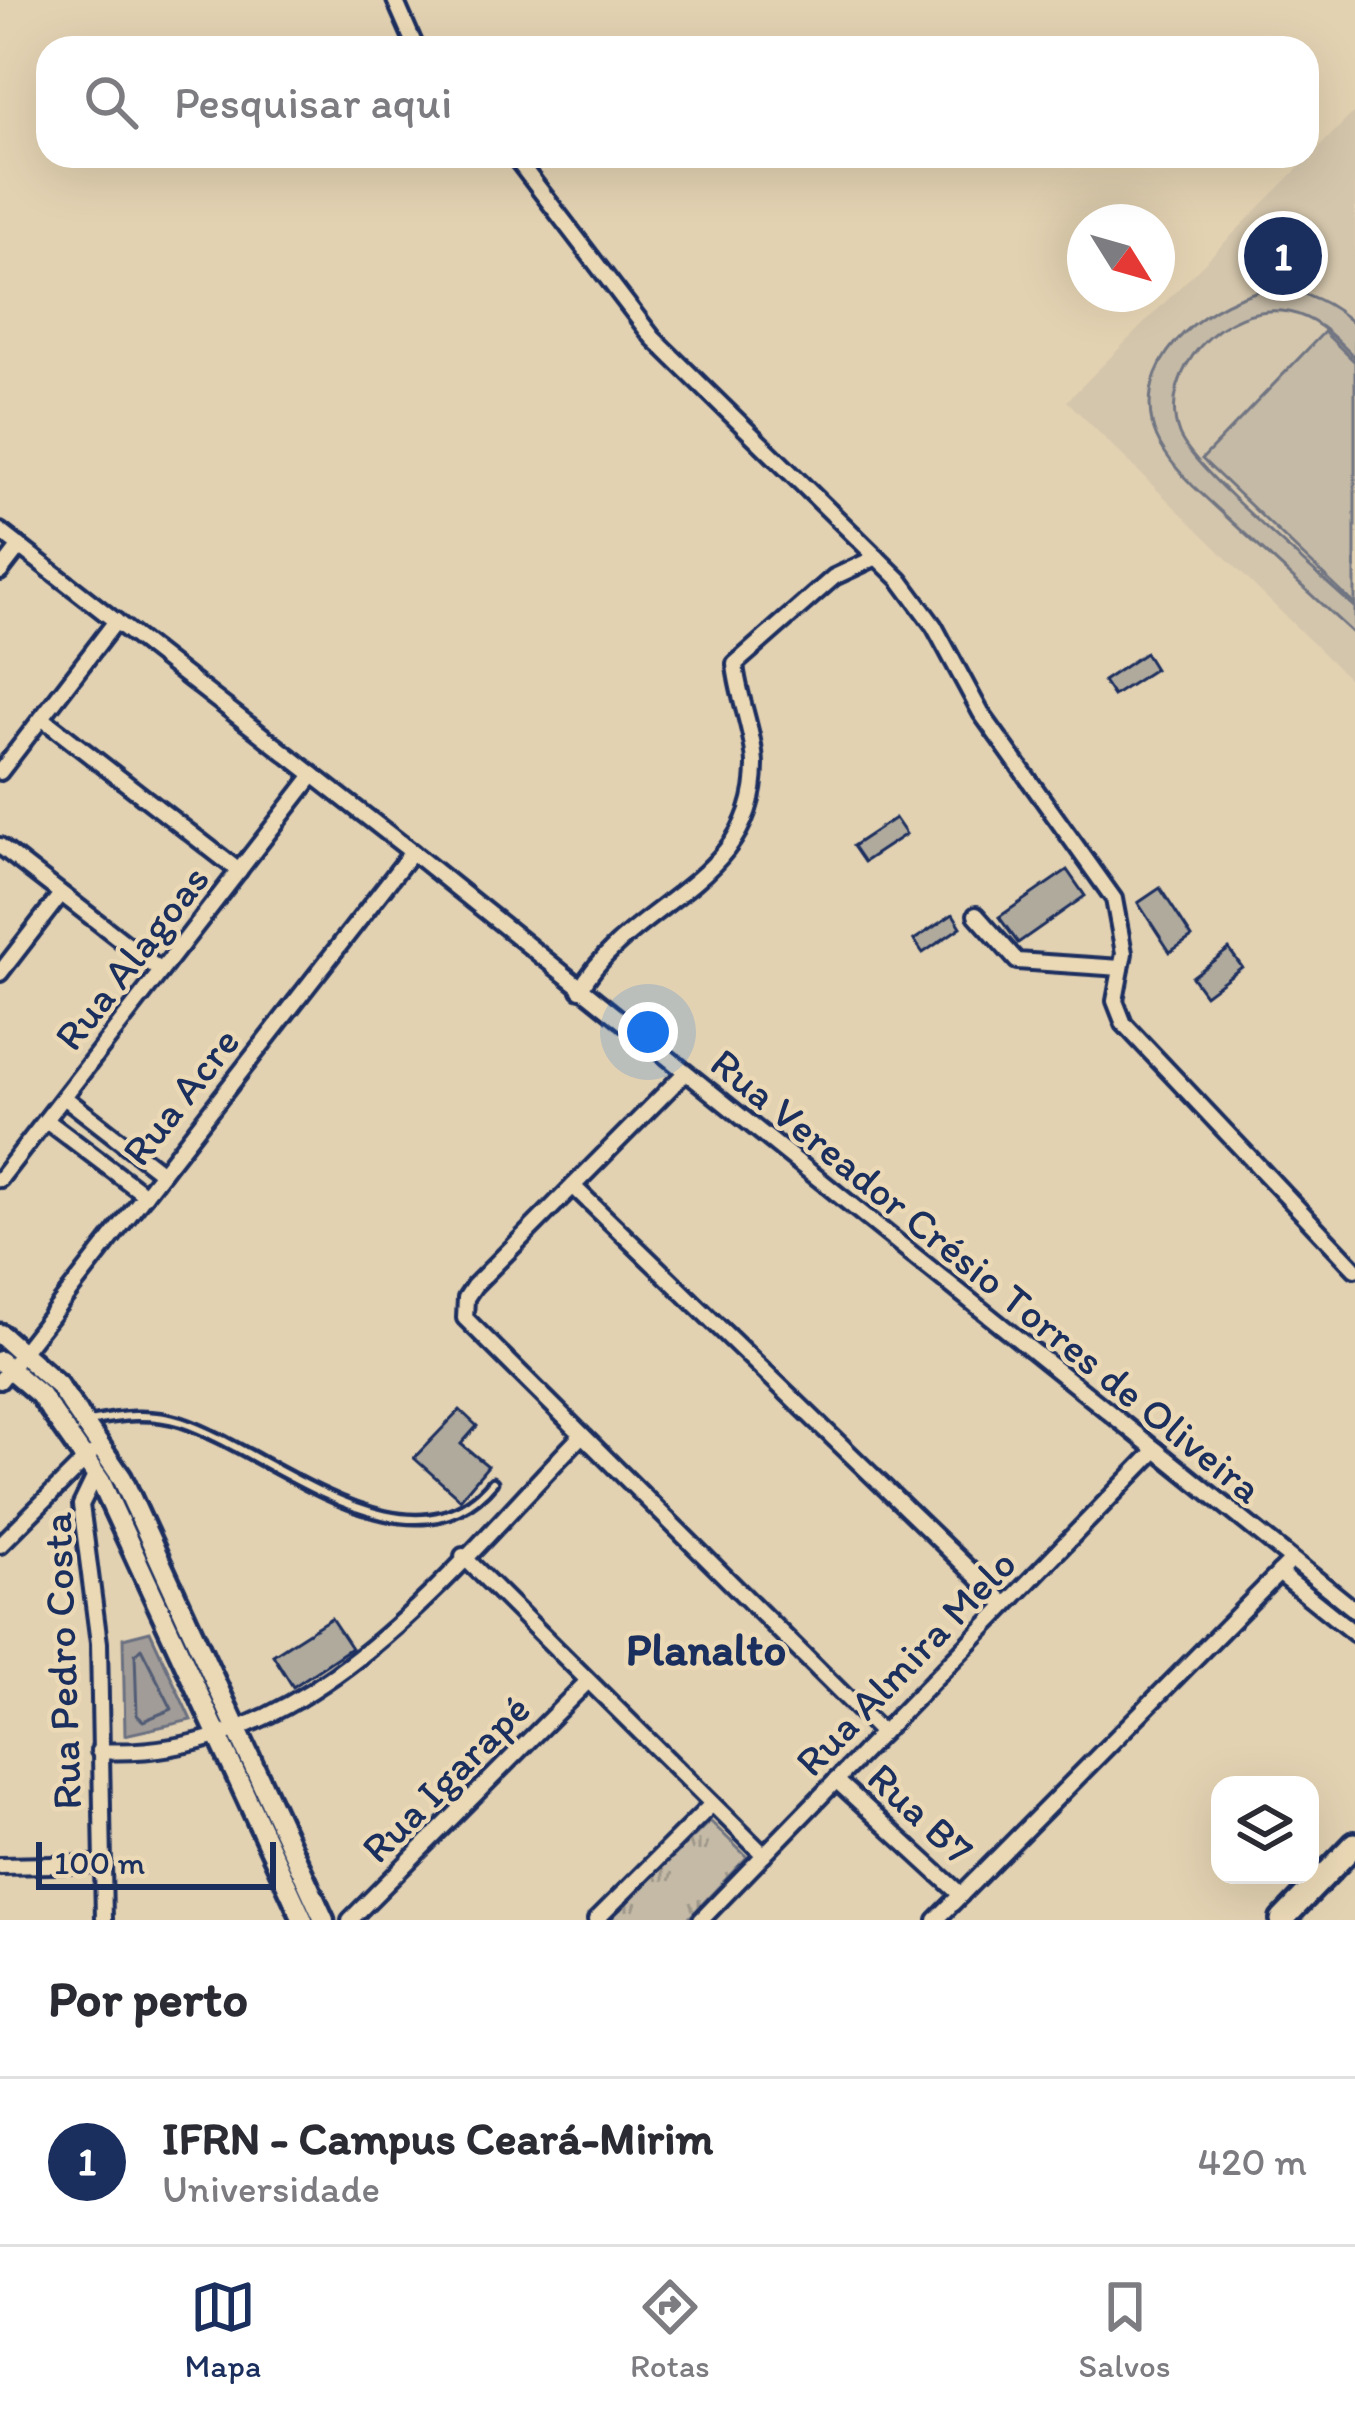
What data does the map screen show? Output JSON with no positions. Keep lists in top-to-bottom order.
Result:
{
  "streets": {
    "street": [
      "Rua Alagoas",
      "Rua Acre",
      "Rua Vereador Crésio Torres de Oliveira",
      "Rua Pedro Costa",
      "Rua Almira Melo",
      "Rua Igarapé",
      "Rua B7"
    ]
  },
  "crossings": [
    ["Rua Alagoas", "Rua Vereador Crésio Torres de Oliveira"],
    ["Rua Acre", "Rua Vereador Crésio Torres de Oliveira"],
    ["Rua Vereador Crésio Torres de Oliveira", "Rua Almira Melo"],
    ["Rua Almira Melo", "Rua B7"]
  ],
  "districts": ["Planalto"],
  "scale_bar": "100 m",
  "north": "bottom right",
  "page": {
    "search": "Pesquisar aqui",
    "pins": "1",
    "scale": "100 m",
    "heading": "Por perto",
    "list": [
      {
        "mark": "1",
        "name": "IFRN - Campus Ceará-Mirim",
        "note": "Universidade",
        "value": "420 m"
      }
    ],
    "nav": ["Mapa", "Rotas", "Salvos"]
  }
}
